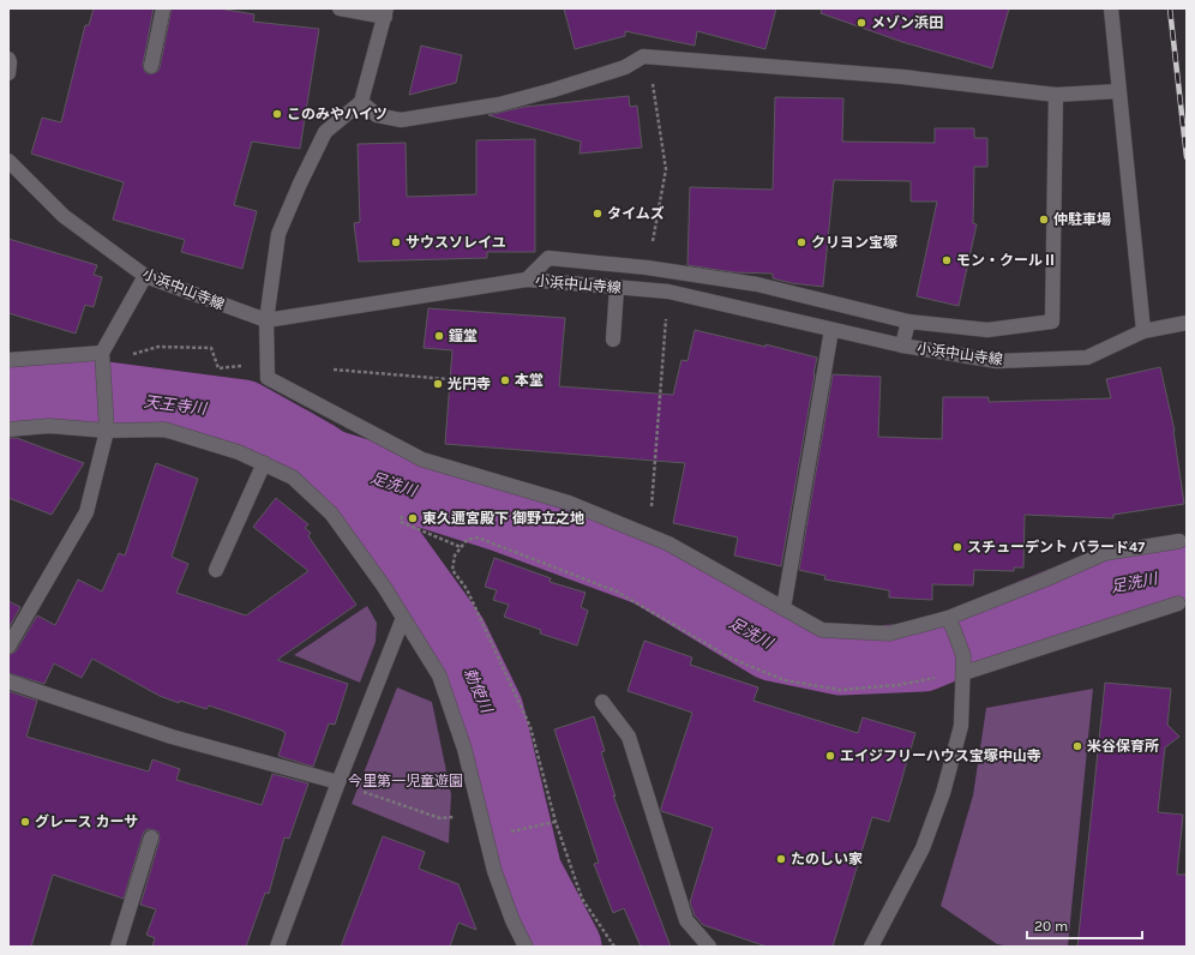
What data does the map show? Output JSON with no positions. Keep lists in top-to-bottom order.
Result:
{
  "streets": {
    "street": ["小浜中山寺線"]
  },
  "water": ["天王寺川", "足洗川", "勅使川"],
  "parks": ["今里第一児童遊園"],
  "places": [
    "メゾン浜田",
    "このみやハイツ",
    "タイムズ",
    "仲駐車場",
    "サウスソレイユ",
    "クリヨン宝塚",
    "モン・クールⅡ",
    "鐘堂",
    "本堂",
    "光円寺",
    "東久邇宮殿下 御野立之地",
    "スチューデント バラード47",
    "米谷保育所",
    "エイジフリーハウス宝塚中山寺",
    "グレース カーサ",
    "たのしい家"
  ],
  "scale_bar": "20 m"
}
